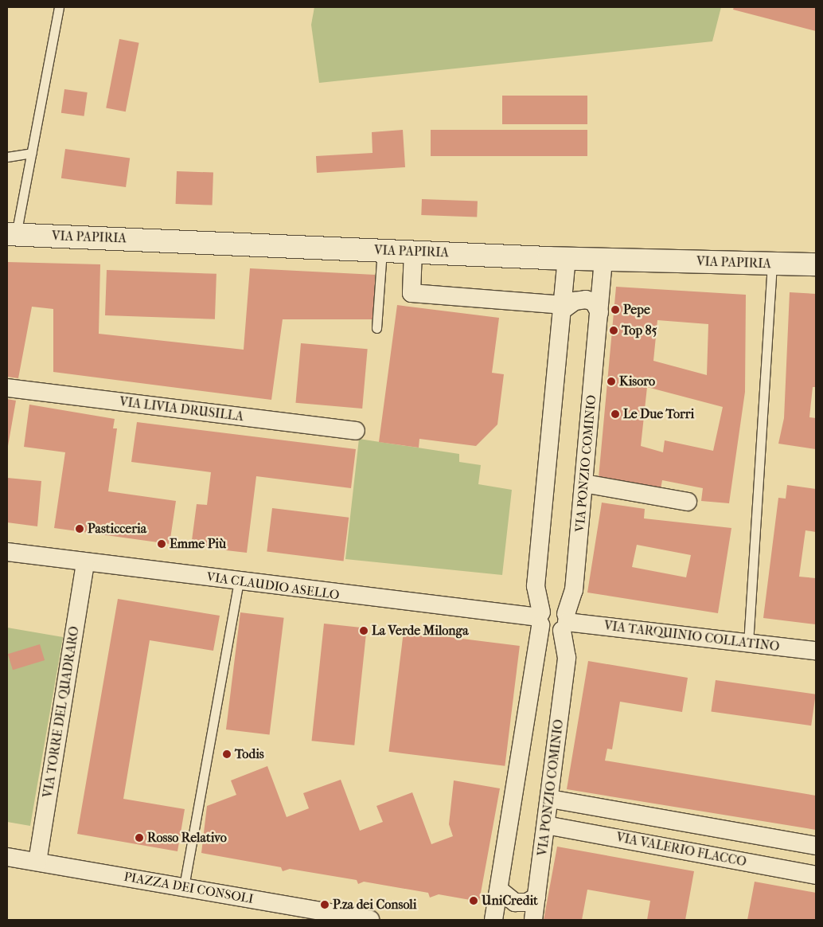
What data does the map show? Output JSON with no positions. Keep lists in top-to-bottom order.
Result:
{
  "streets": {
    "street": [
      "VIA PAPIRIA",
      "VIA LIVIA DRUSILLA",
      "VIA PONZIO COMINIO",
      "VIA CLAUDIO ASELLO",
      "VIA TARQUINIO COLLATINO",
      "VIA TORRE DEL QUADRARO",
      "VIA VALERIO FLACCO",
      "PIAZZA DEI CONSOLI"
    ]
  },
  "crossings": [
    ["VIA PAPIRIA", "VIA PONZIO COMINIO"],
    ["VIA PONZIO COMINIO", "VIA TARQUINIO COLLATINO"],
    ["VIA PONZIO COMINIO", "VIA VALERIO FLACCO"],
    ["VIA CLAUDIO ASELLO", "VIA TORRE DEL QUADRARO"],
    ["VIA TORRE DEL QUADRARO", "PIAZZA DEI CONSOLI"]
  ],
  "places": [
    "Pepe",
    "Top 85",
    "Kisoro",
    "Le Due Torri",
    "Pasticceria",
    "Emme Più",
    "La Verde Milonga",
    "Todis",
    "Rosso Relativo",
    "UniCredit",
    "P.za dei Consoli"
  ]
}
